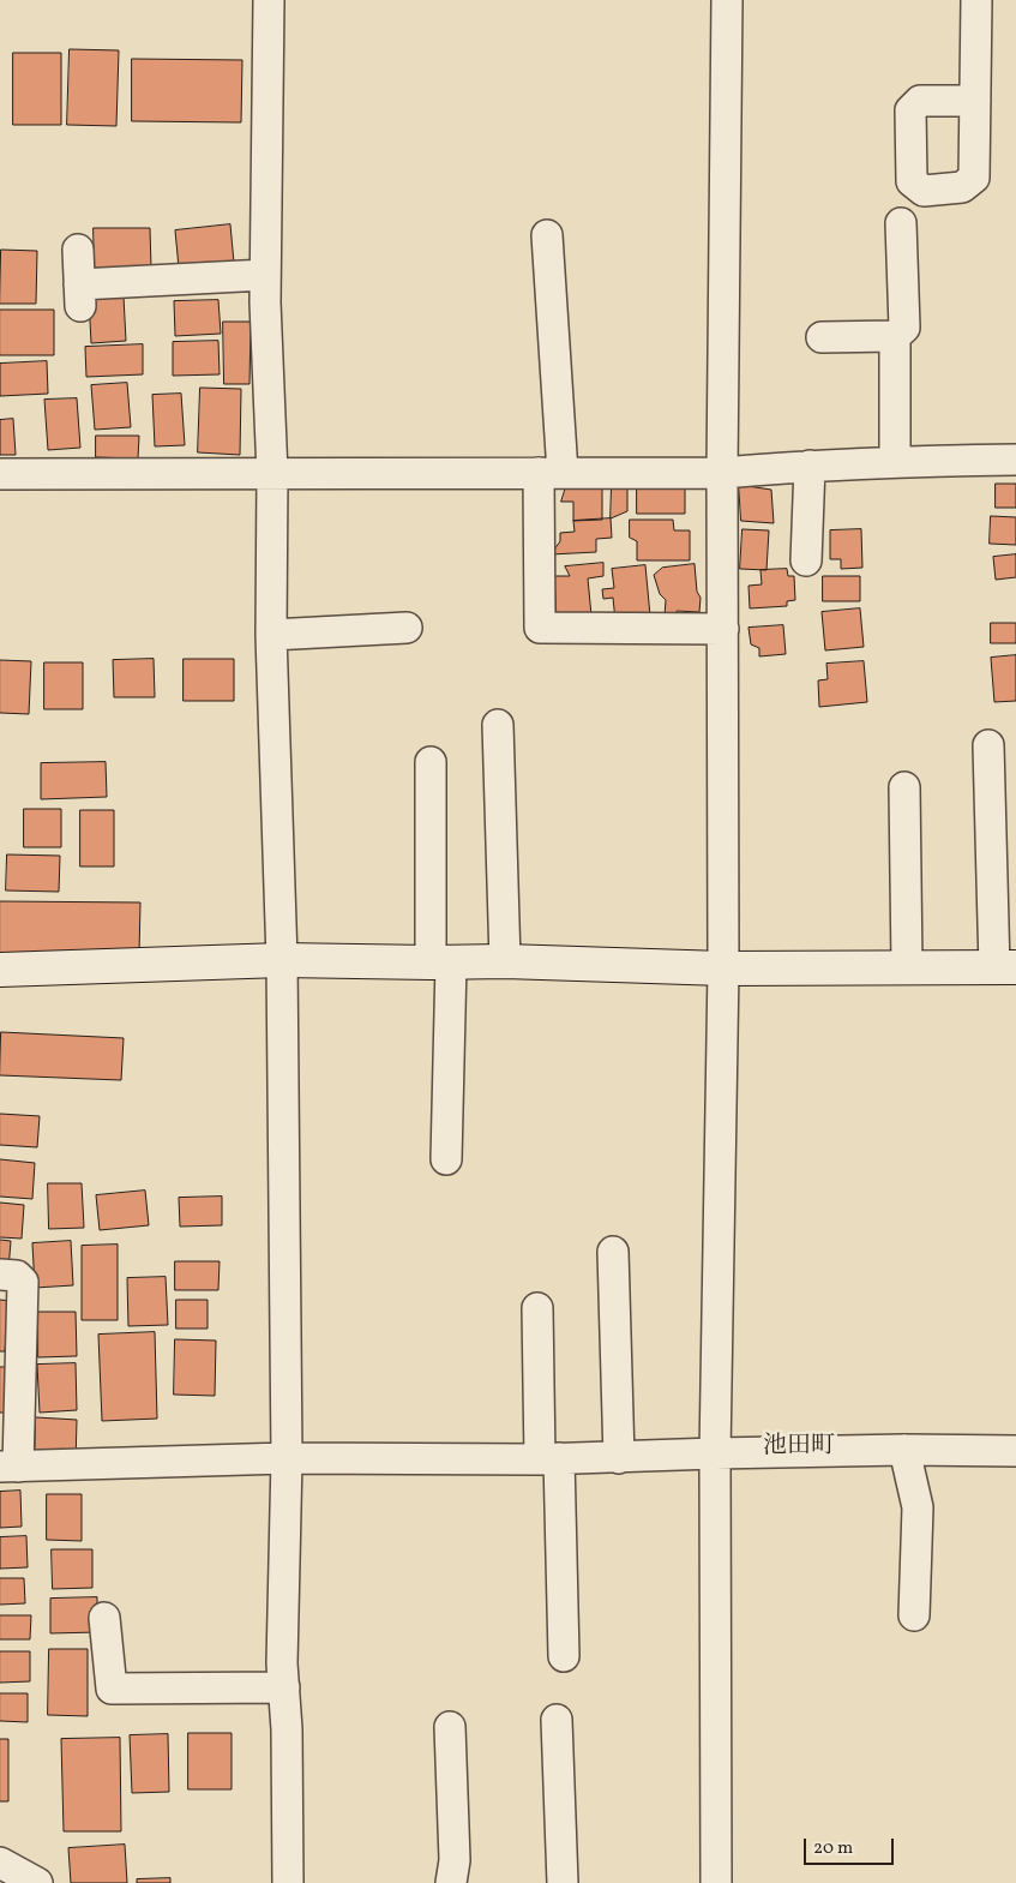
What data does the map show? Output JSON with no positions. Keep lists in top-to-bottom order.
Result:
{
  "districts": ["池田町"],
  "scale_bar": "20 m"
}
